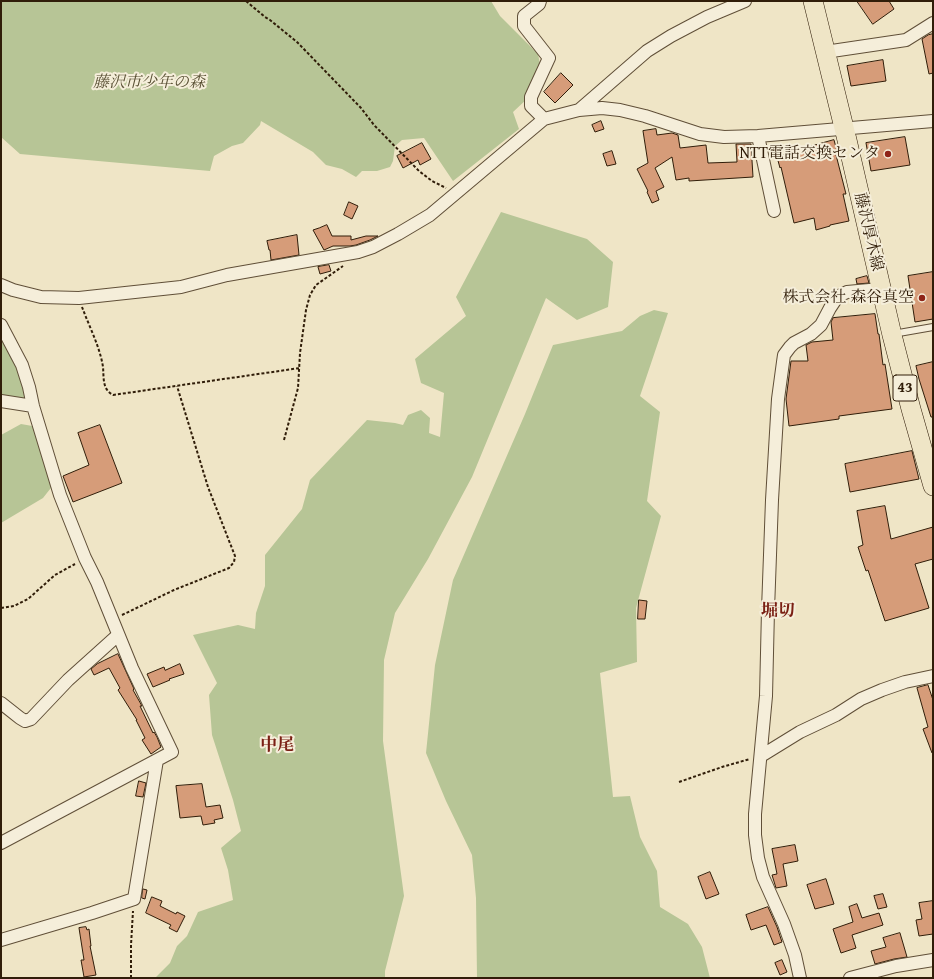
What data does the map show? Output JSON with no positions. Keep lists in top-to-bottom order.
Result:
{
  "streets": {
    "main road": ["藤沢厚木線", "43"]
  },
  "districts": ["堀切", "中尾"],
  "parks": ["藤沢市少年の森"],
  "places": ["NTT電話交換センタ", "株式会社 森谷真空"]
}
